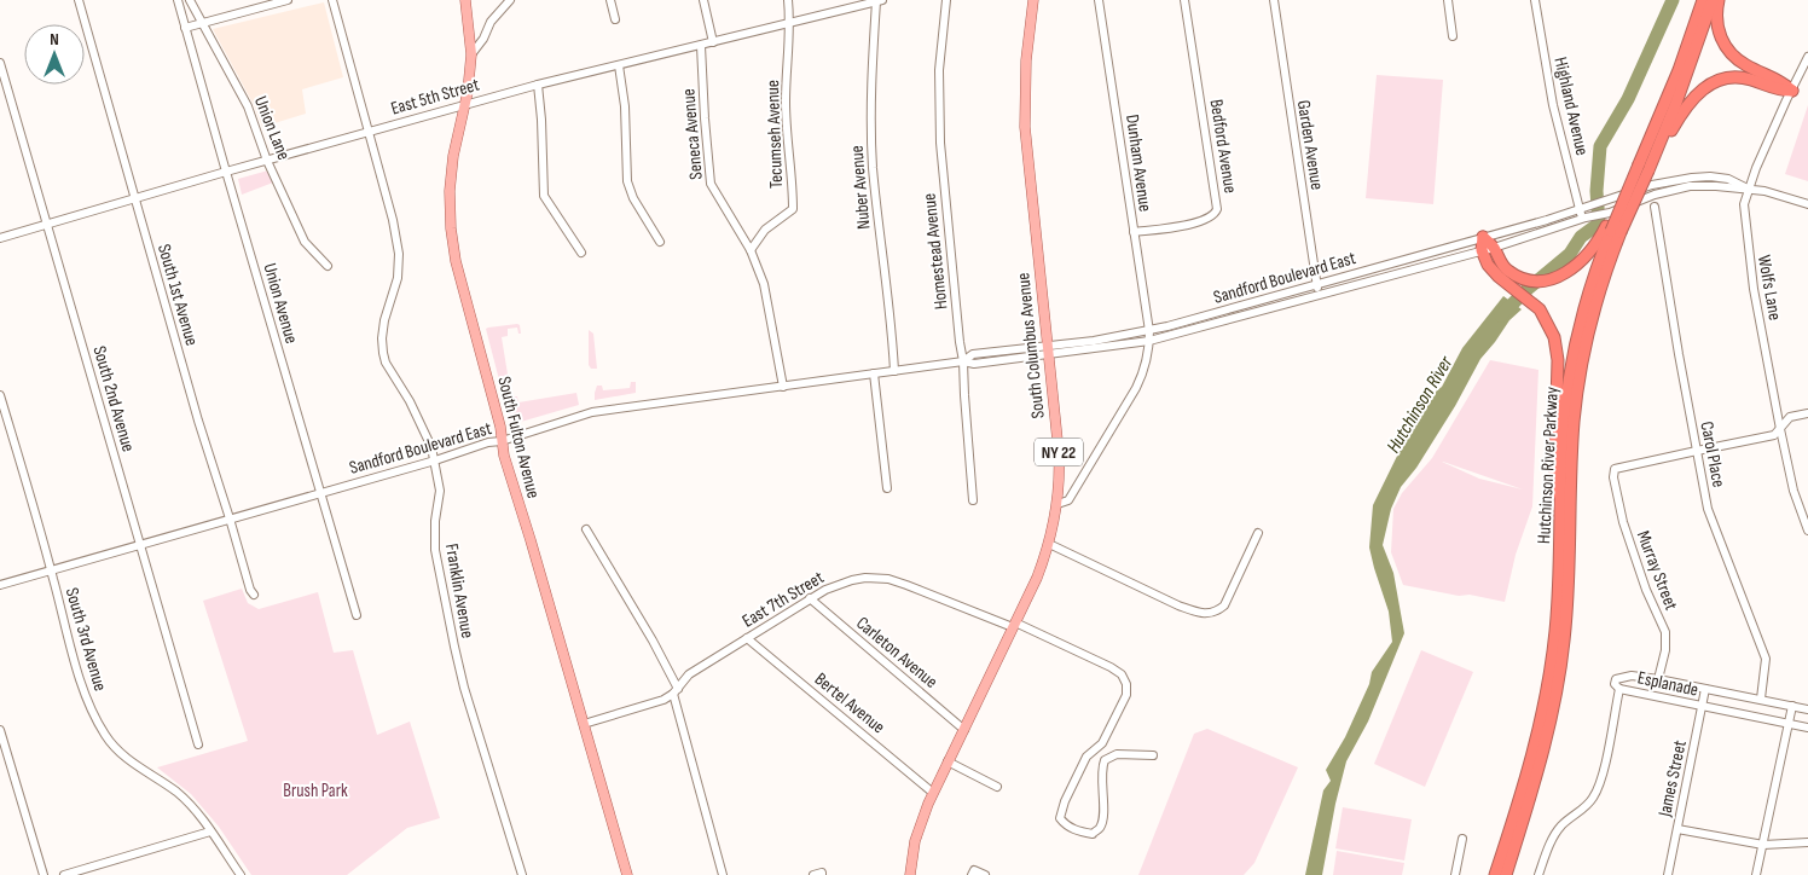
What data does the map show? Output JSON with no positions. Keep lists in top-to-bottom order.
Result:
{
  "streets": {
    "highway": ["Hutchinson River Parkway"],
    "main road": ["South Columbus Avenue", "South Fulton Avenue", "NY 22"],
    "street": [
      "East 5th Street",
      "Highland Avenue",
      "Union Lane",
      "Seneca Avenue",
      "Tecumseh Avenue",
      "Garden Avenue",
      "Bedford Avenue",
      "Dunham Avenue",
      "Nuber Avenue",
      "Homestead Avenue",
      "Sandford Boulevard East",
      "Wolfs Lane",
      "South 1st Avenue",
      "Union Avenue",
      "South 2nd Avenue",
      "Carol Place",
      "Murray Street",
      "Franklin Avenue",
      "East 7th Street",
      "South 3rd Avenue",
      "Carleton Avenue",
      "Esplanade",
      "Bertel Avenue",
      "James Street"
    ]
  },
  "crossings": [
    ["East 5th Street", "Union Lane"],
    ["East 5th Street", "Seneca Avenue"],
    ["East 5th Street", "Tecumseh Avenue"],
    ["East 5th Street", "Nuber Avenue"],
    ["East 5th Street", "South 1st Avenue"],
    ["East 5th Street", "Union Avenue"],
    ["East 5th Street", "South 2nd Avenue"],
    ["East 5th Street", "South Fulton Avenue"],
    ["East 5th Street", "Franklin Avenue"],
    ["Highland Avenue", "Sandford Boulevard East"],
    ["Seneca Avenue", "Tecumseh Avenue"],
    ["Seneca Avenue", "Sandford Boulevard East"],
    ["Garden Avenue", "Sandford Boulevard East"],
    ["Bedford Avenue", "Dunham Avenue"],
    ["Dunham Avenue", "Sandford Boulevard East"],
    ["Dunham Avenue", "South Columbus Avenue"],
    ["Nuber Avenue", "Sandford Boulevard East"],
    ["Homestead Avenue", "Sandford Boulevard East"],
    ["Sandford Boulevard East", "Wolfs Lane"],
    ["Sandford Boulevard East", "South 1st Avenue"],
    ["Sandford Boulevard East", "Union Avenue"],
    ["Sandford Boulevard East", "South Columbus Avenue"],
    ["Sandford Boulevard East", "South 2nd Avenue"],
    ["Sandford Boulevard East", "South Fulton Avenue"],
    ["Sandford Boulevard East", "Franklin Avenue"],
    ["Sandford Boulevard East", "South 3rd Avenue"],
    ["South Columbus Avenue", "East 7th Street"],
    ["South Columbus Avenue", "Carleton Avenue"],
    ["South Columbus Avenue", "Bertel Avenue"],
    ["South Fulton Avenue", "East 7th Street"],
    ["Carol Place", "Murray Street"],
    ["Carol Place", "Esplanade"],
    ["Murray Street", "Esplanade"],
    ["East 7th Street", "Carleton Avenue"],
    ["East 7th Street", "Bertel Avenue"],
    ["Esplanade", "James Street"]
  ],
  "water": ["Hutchinson River"],
  "parks": ["Brush Park"],
  "north": "top"
}
